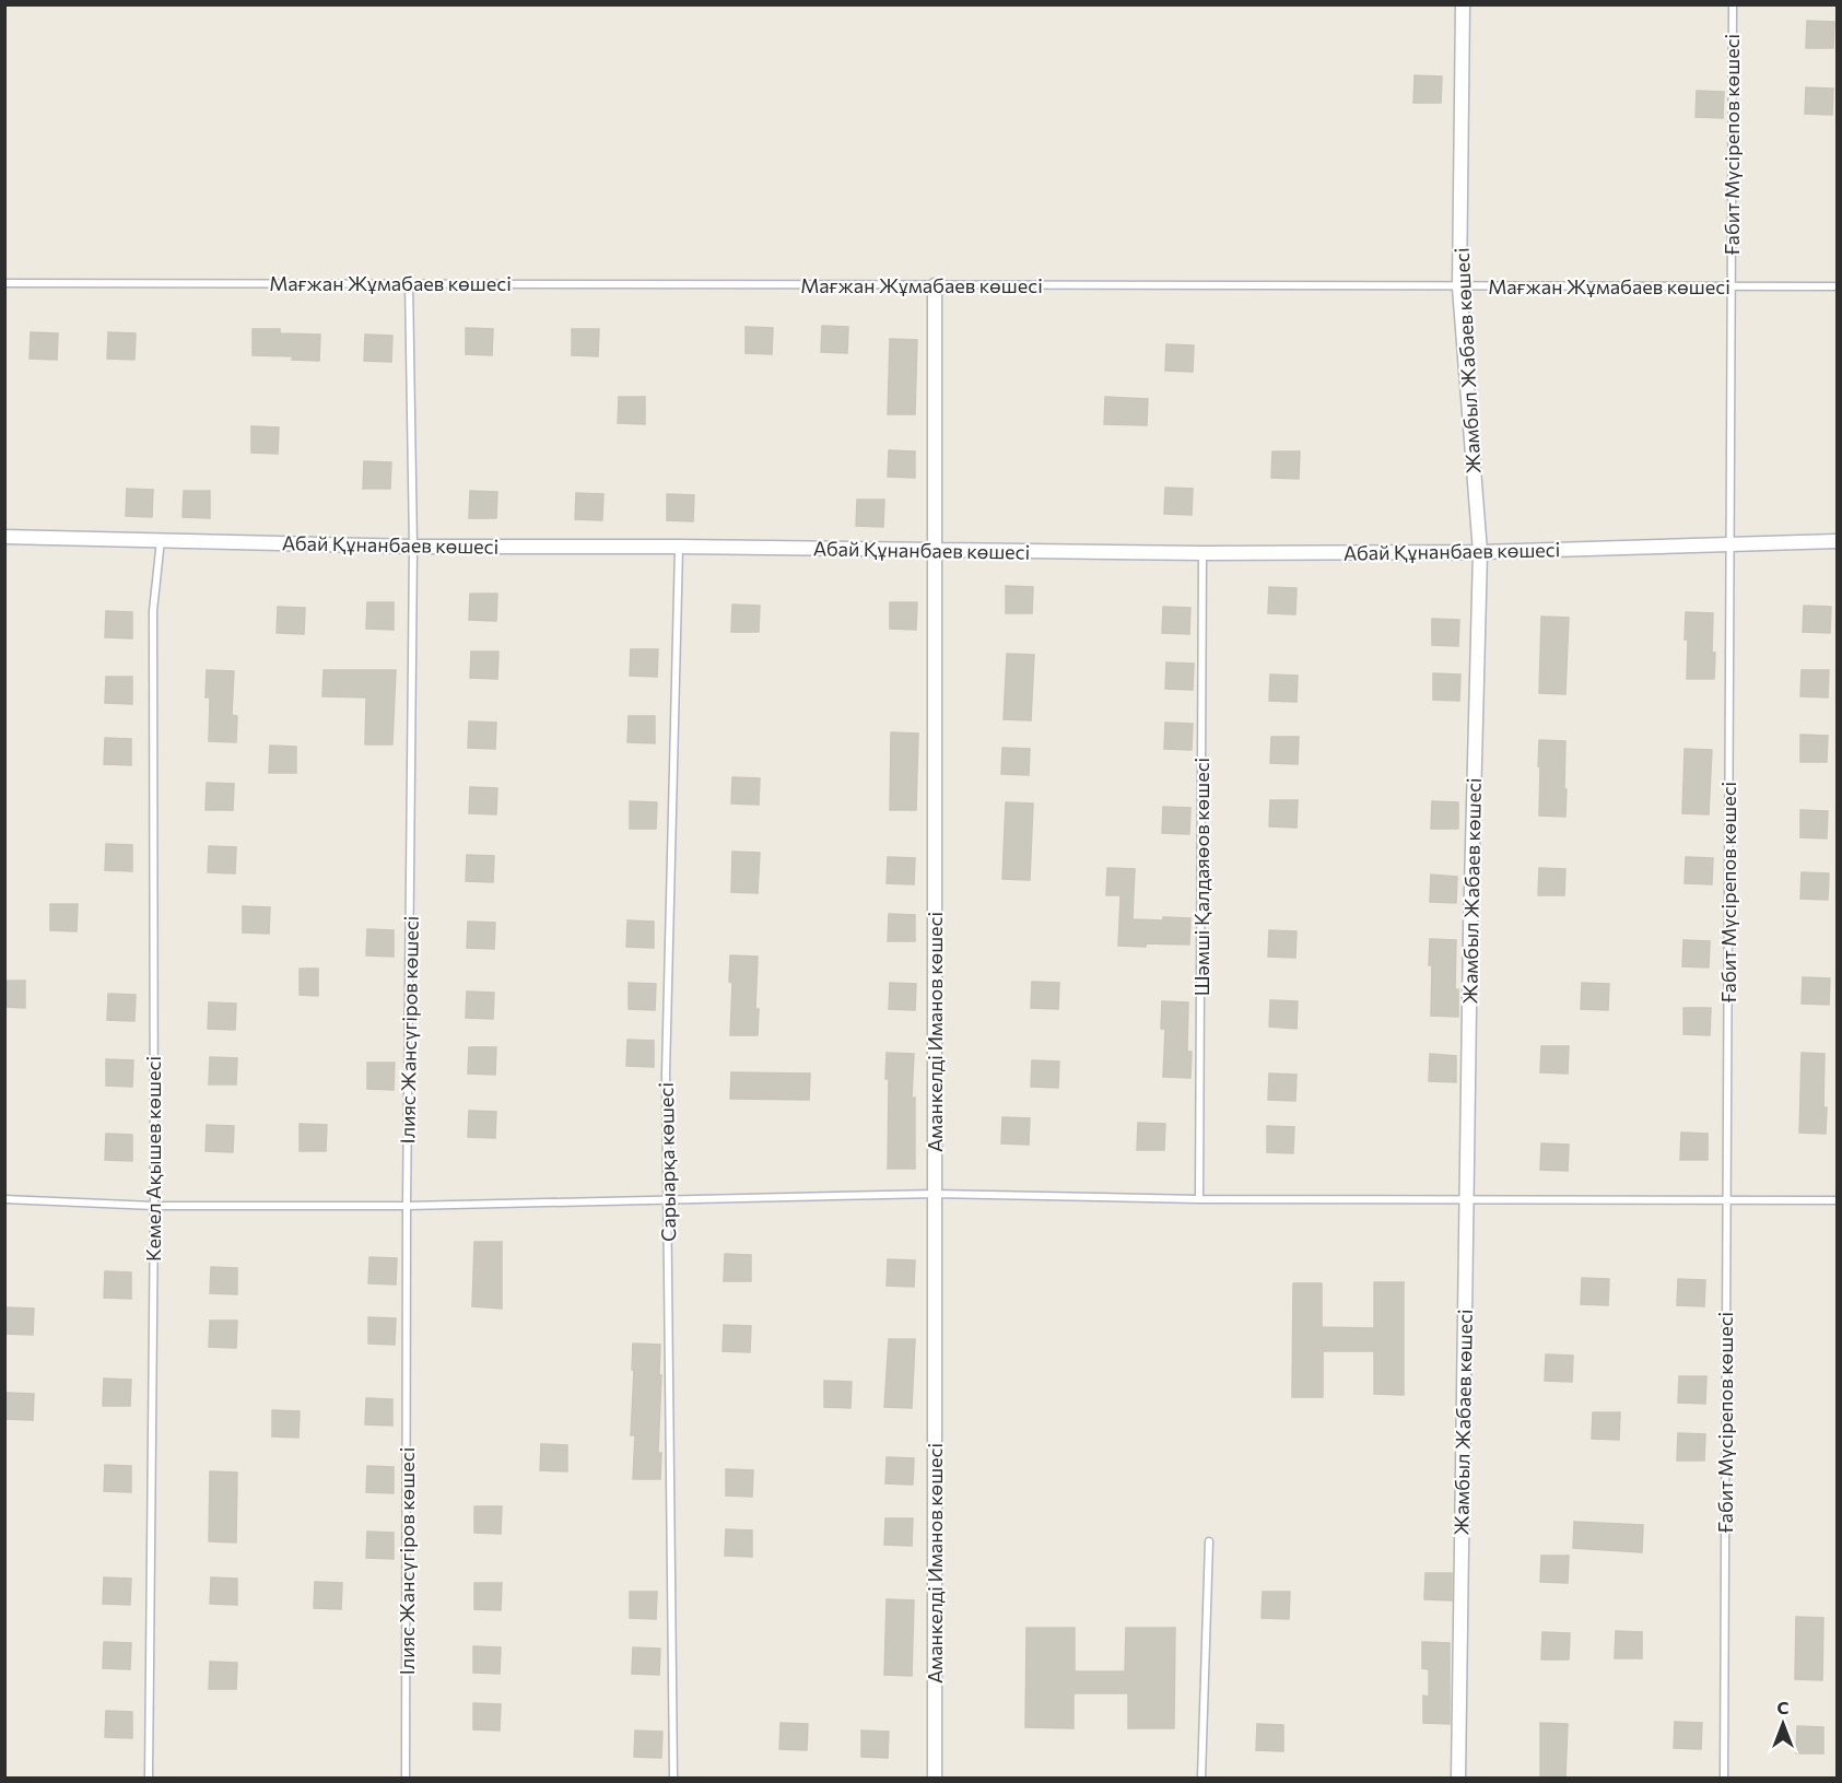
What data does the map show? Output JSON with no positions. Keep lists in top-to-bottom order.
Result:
{
  "streets": {
    "street": ["Жамбыл Жабаев көшесі", "Абай Құнанбаев көшесі", "Аманкелді Иманов көшесі"],
    "lane": [
      "Ғабит Мүсірепов көшесі",
      "Мағжан Жұмабаев көшесі",
      "Шәмші Қалдаяөов көшесі",
      "Ілияс Жансүгіров көшесі",
      "Кемел Ақышев көшесі",
      "Сарыарқа көшесі"
    ]
  },
  "crossings": [
    ["Ғабит Мүсірепов көшесі", "Мағжан Жұмабаев көшесі"],
    ["Ғабит Мүсірепов көшесі", "Абай Құнанбаев көшесі"],
    ["Мағжан Жұмабаев көшесі", "Жамбыл Жабаев көшесі"],
    ["Мағжан Жұмабаев көшесі", "Ілияс Жансүгіров көшесі"],
    ["Мағжан Жұмабаев көшесі", "Аманкелді Иманов көшесі"],
    ["Жамбыл Жабаев көшесі", "Абай Құнанбаев көшесі"],
    ["Абай Құнанбаев көшесі", "Шәмші Қалдаяөов көшесі"],
    ["Абай Құнанбаев көшесі", "Ілияс Жансүгіров көшесі"],
    ["Абай Құнанбаев көшесі", "Аманкелді Иманов көшесі"],
    ["Абай Құнанбаев көшесі", "Кемел Ақышев көшесі"],
    ["Абай Құнанбаев көшесі", "Сарыарқа көшесі"]
  ],
  "north": "top"
}
